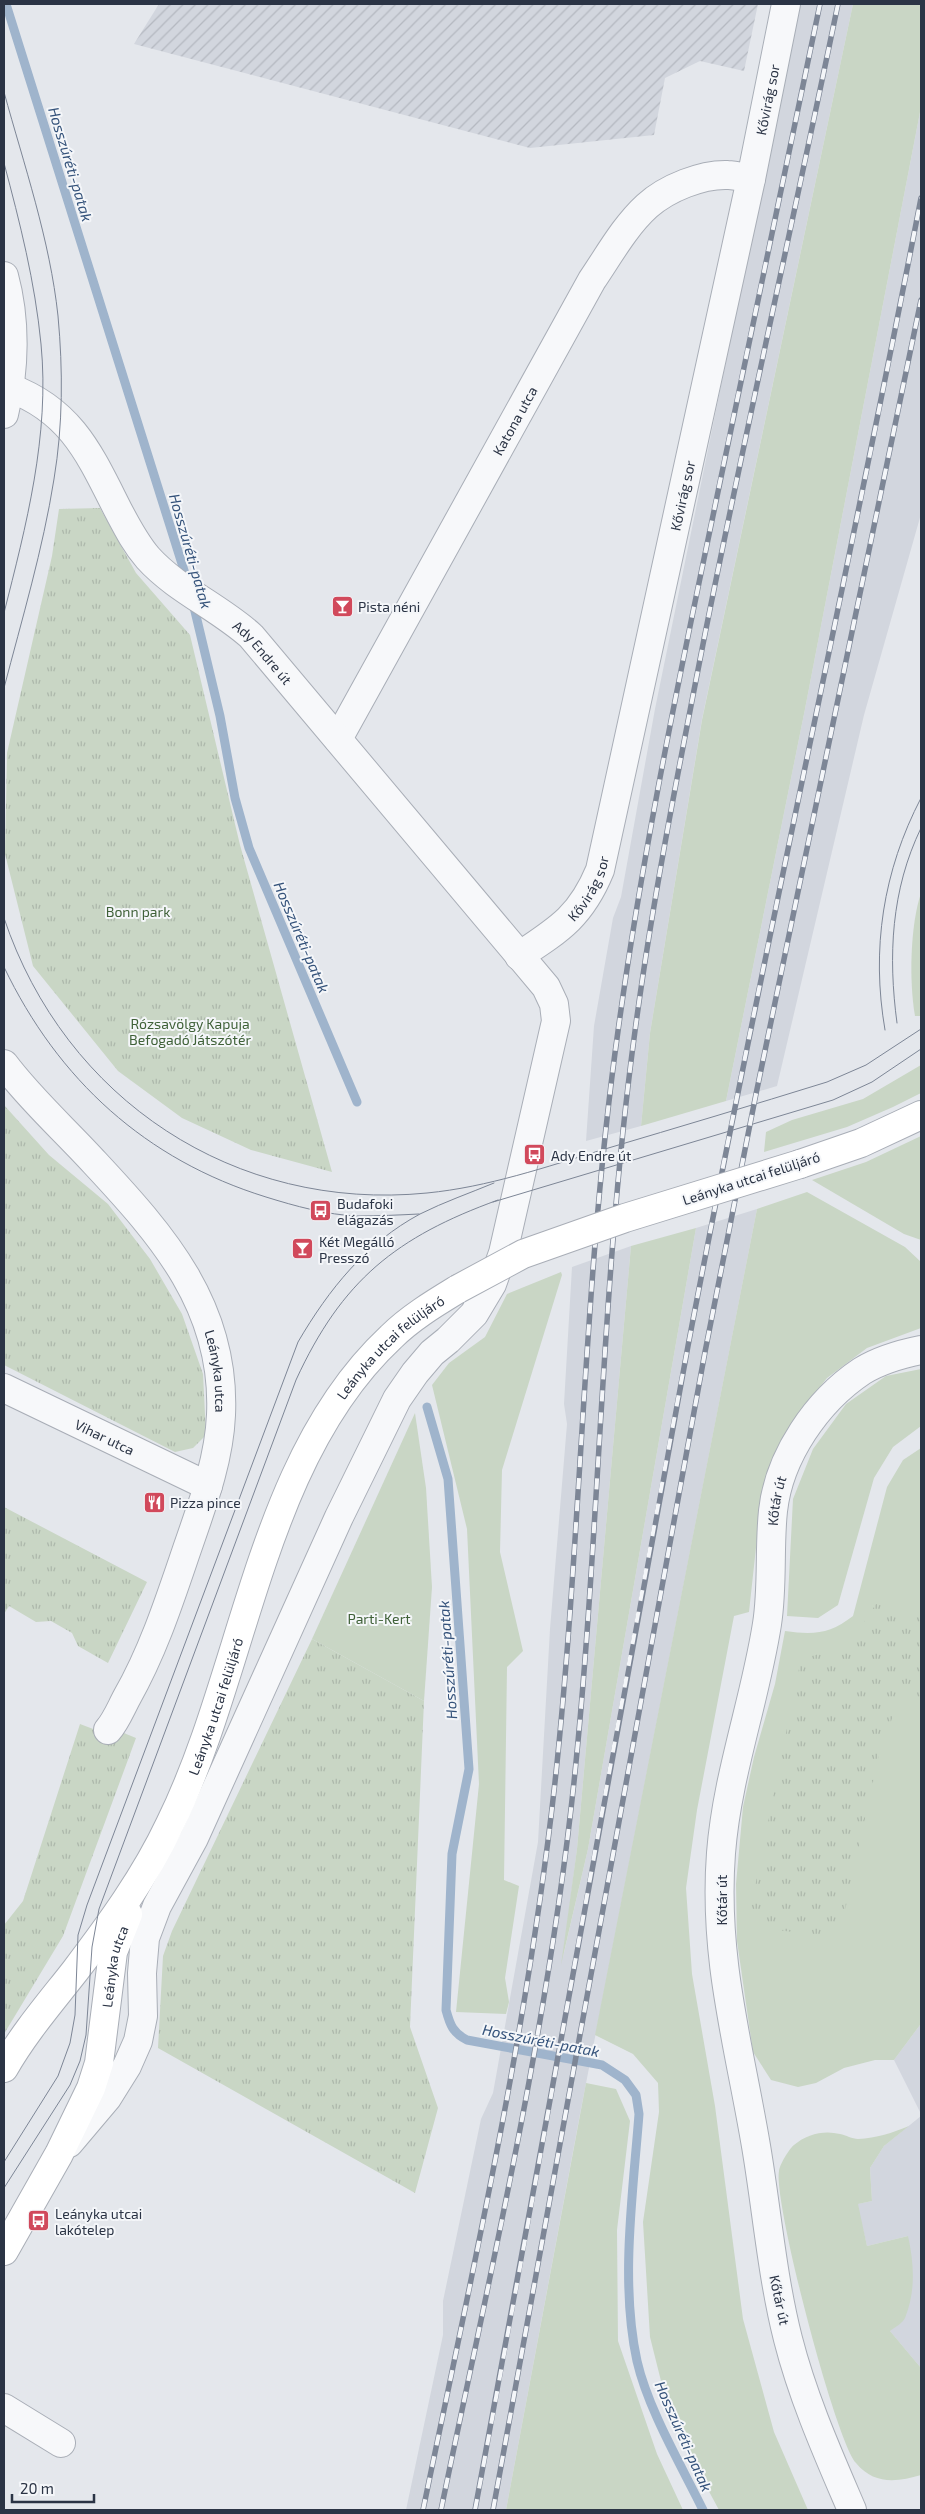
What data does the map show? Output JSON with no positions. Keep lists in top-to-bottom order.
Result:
{
  "streets": {
    "main road": ["Leányka utcai felüljáró", "Leányka utca"],
    "street": [
      "Kővirág sor",
      "Katona utca",
      "Ady Endre út",
      "Vihar utca",
      "Kőtár út"
    ]
  },
  "crossings": [
    ["Kővirág sor", "Katona utca"],
    ["Kővirág sor", "Ady Endre út"],
    ["Katona utca", "Ady Endre út"],
    ["Ady Endre út", "Leányka utca"],
    ["Leányka utcai felüljáró", "Leányka utca"],
    ["Leányka utca", "Vihar utca"]
  ],
  "water": ["Hosszúréti-patak"],
  "parks": ["Bonn park", "Rózsavölgy Kapuja Befogadó Játszótér", "Parti-Kert"],
  "places": {
    "bar": ["Pista néni", "Két Megálló Presszó"],
    "bus stop": ["Ady Endre út", "Budafoki elágazás", "Leányka utcai lakótelep"],
    "restaurant": ["Pizza pince"]
  },
  "scale_bar": "20 m"
}
